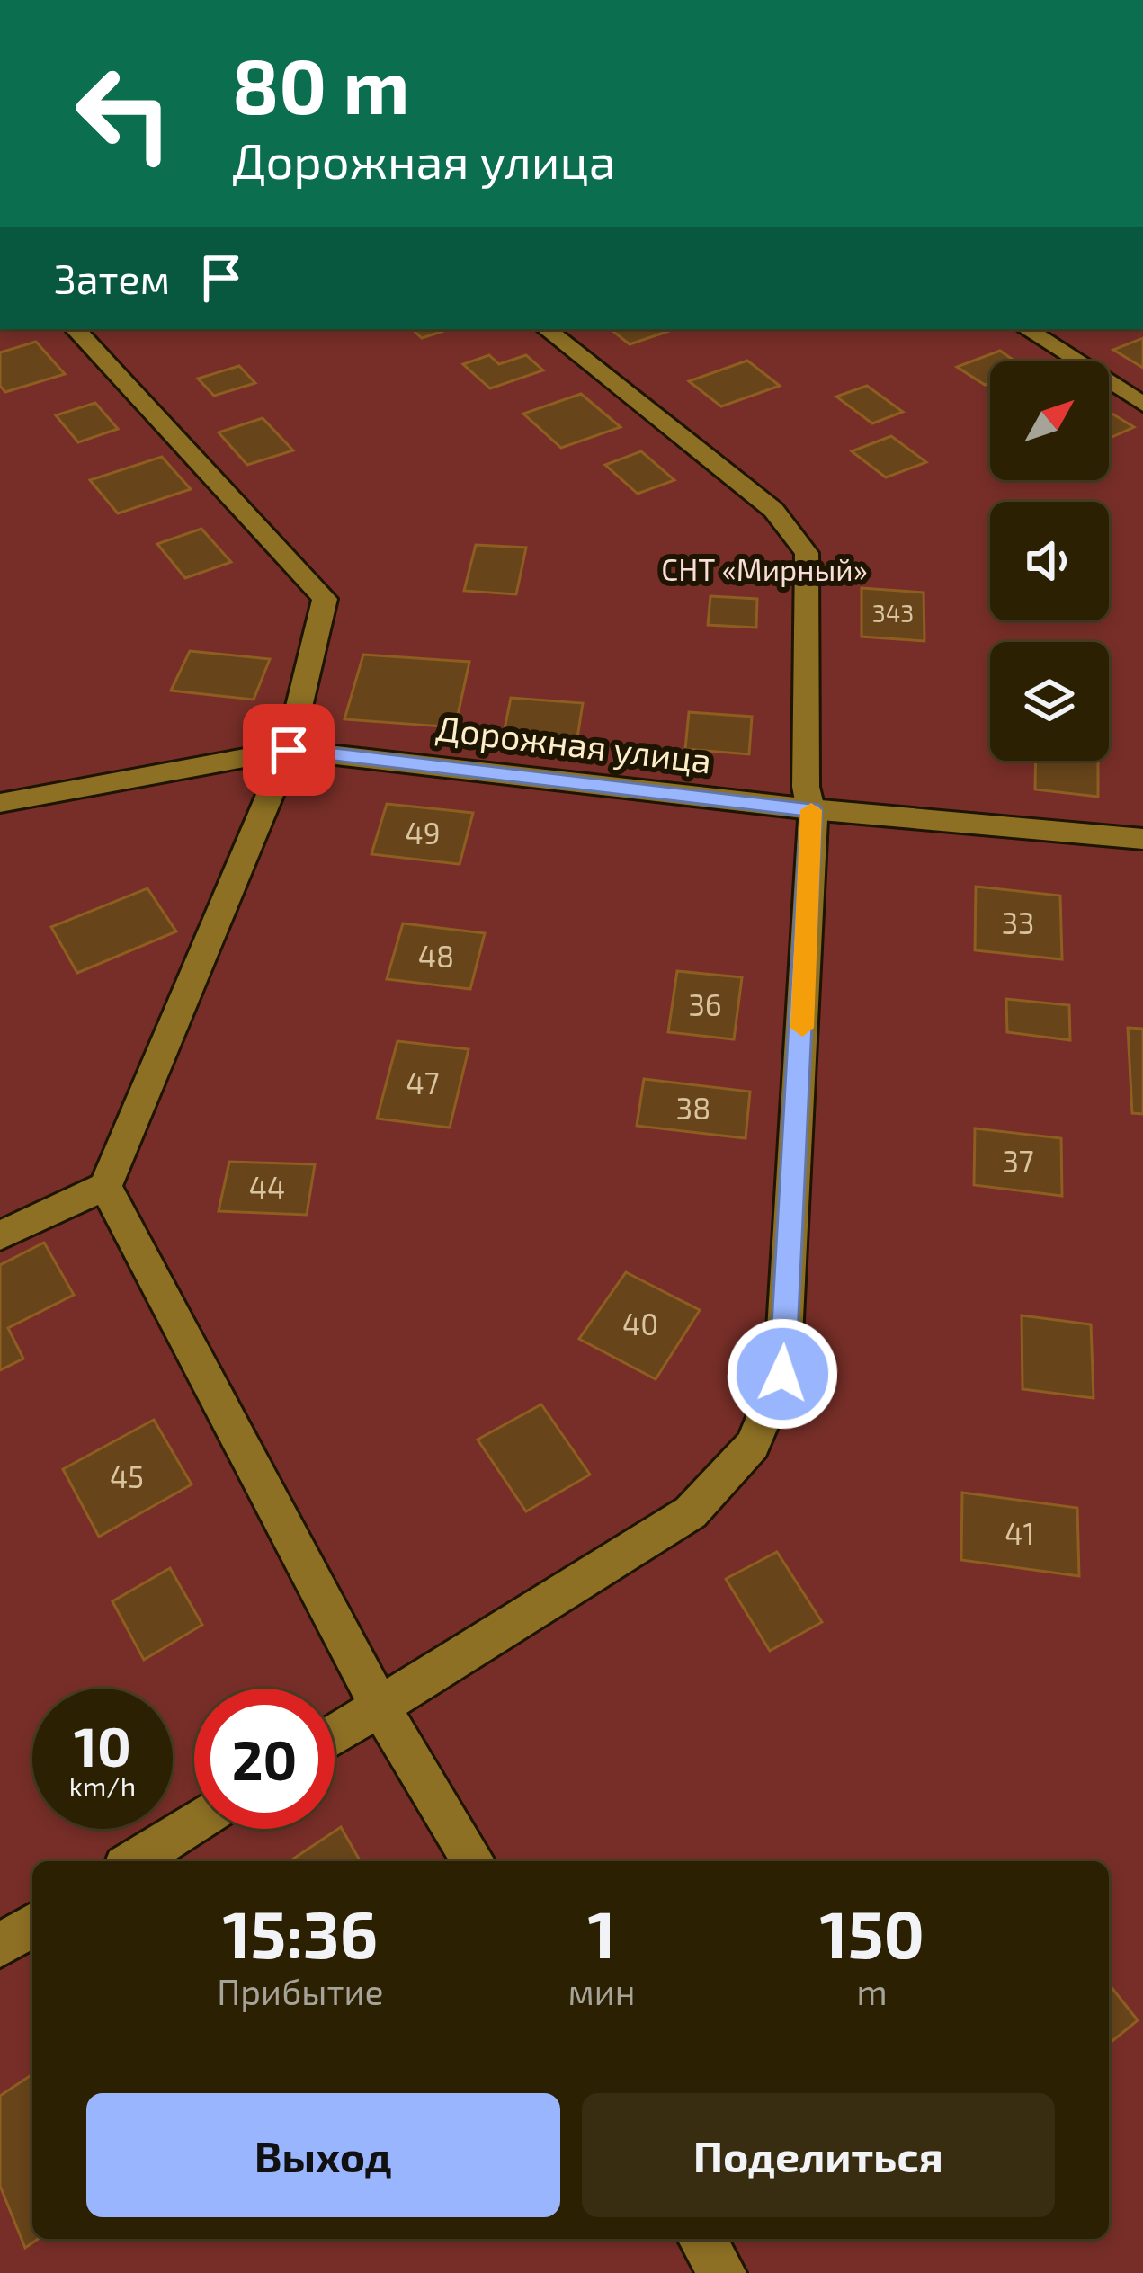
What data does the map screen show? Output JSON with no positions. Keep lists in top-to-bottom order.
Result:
{
  "streets": {
    "street": ["Дорожная улица"]
  },
  "parks": ["СНТ «Мирный»"],
  "house_numbers": [
    "343",
    "49",
    "33",
    "48",
    "36",
    "47",
    "38",
    "37",
    "44",
    "40",
    "45",
    "41"
  ],
  "north": "top right",
  "page": {
    "turn": ["80 m", "Дорожная улица"],
    "then": "Затем",
    "speed": "10 km/h",
    "limit": "20",
    "eta": [
      "15:36",
      "Прибытие",
      "1",
      "мин",
      "150",
      "m"
    ],
    "buttons": ["Выход", "Поделиться"]
  }
}
